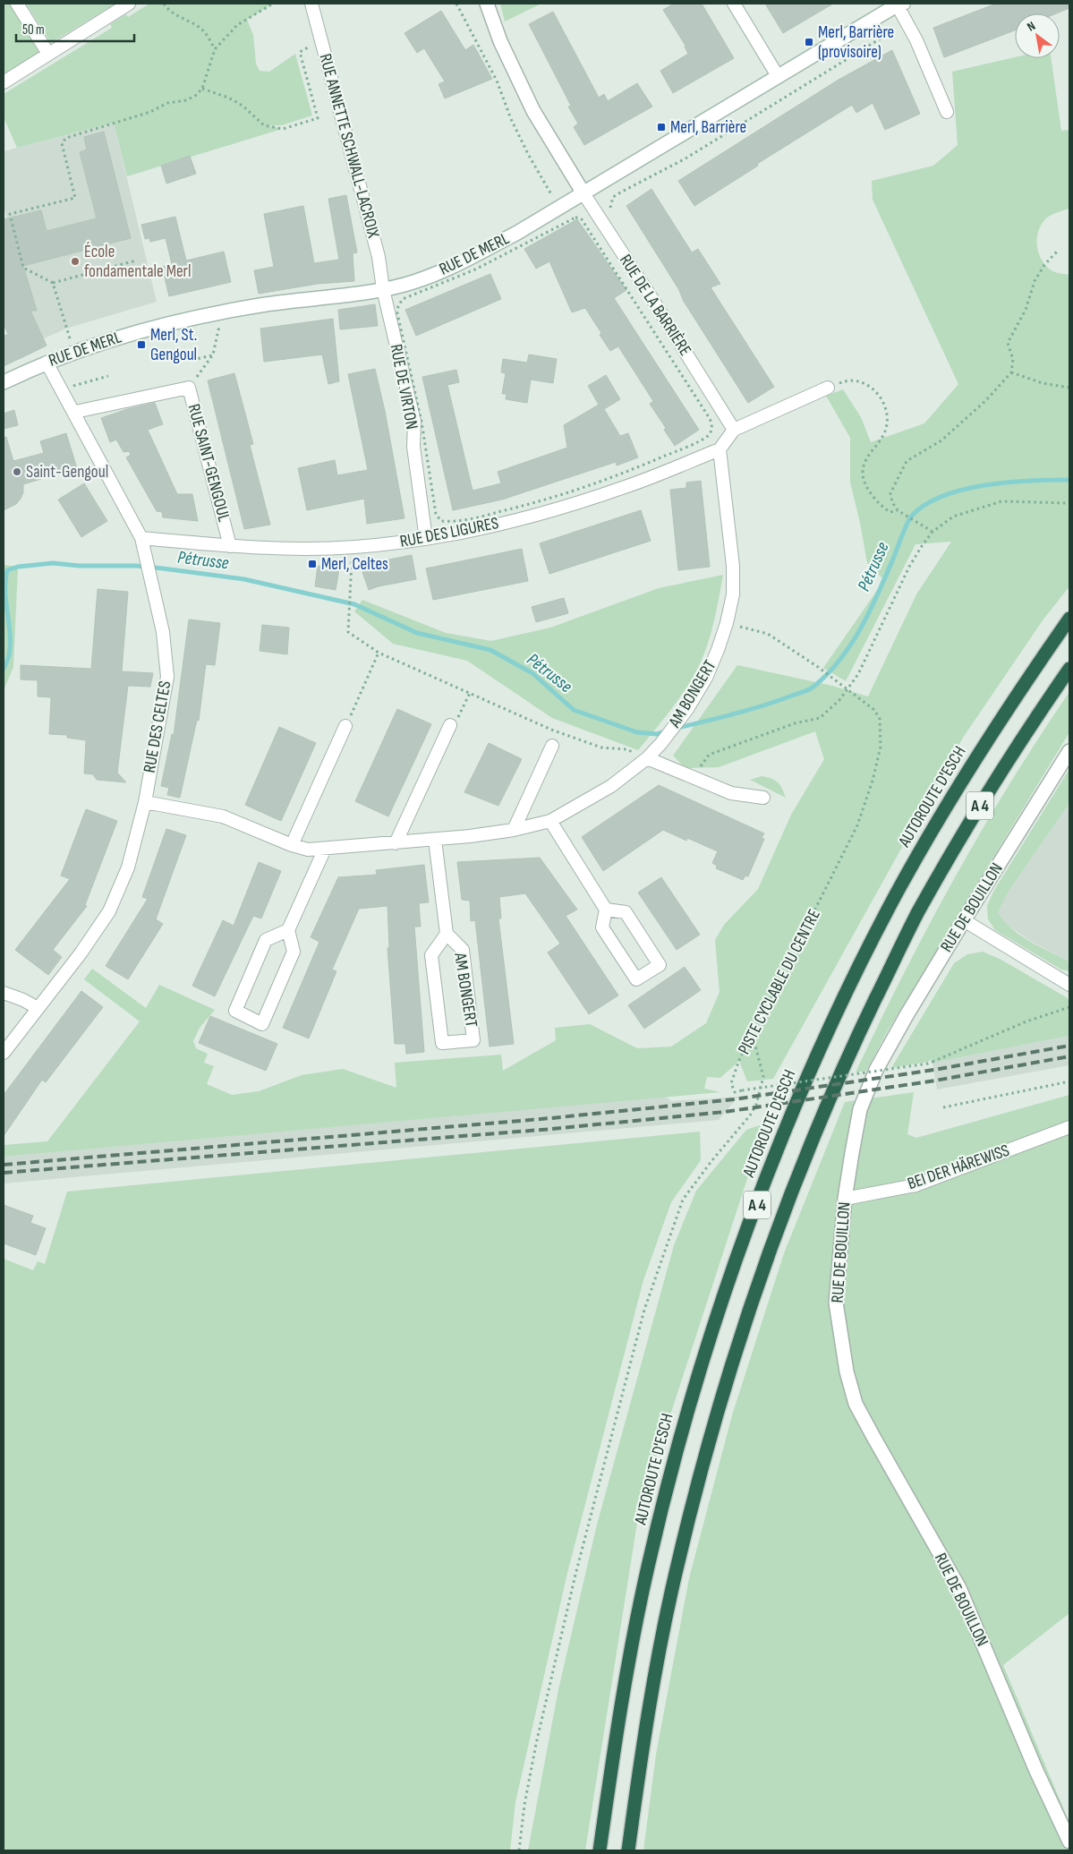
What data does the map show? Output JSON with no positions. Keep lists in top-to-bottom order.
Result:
{
  "streets": {
    "highway": ["AUTOROUTE D'ESCH", "A 4"],
    "street": [
      "RUE ANNETTE SCHWALL-LACROIX",
      "RUE DE MERL",
      "RUE DE LA BARRIÈRE",
      "RUE DE VIRTON",
      "RUE SAINT-GENGOUL",
      "RUE DES LIGURES",
      "AM BONGERT",
      "RUE DES CELTES",
      "RUE DE BOUILLON",
      "BEI DER HÄREWISS"
    ],
    "path": ["PISTE CYCLABLE DU CENTRE"]
  },
  "crossings": [
    ["RUE ANNETTE SCHWALL-LACROIX", "RUE DE MERL"],
    ["RUE ANNETTE SCHWALL-LACROIX", "RUE DE VIRTON"],
    ["RUE DE MERL", "RUE DE LA BARRIÈRE"],
    ["RUE DE MERL", "RUE DE VIRTON"],
    ["RUE DE MERL", "RUE DES CELTES"],
    ["RUE DE VIRTON", "RUE DES LIGURES"],
    ["RUE SAINT-GENGOUL", "RUE DES LIGURES"],
    ["RUE SAINT-GENGOUL", "RUE DES CELTES"],
    ["RUE DES LIGURES", "RUE DES CELTES"],
    ["AM BONGERT", "RUE DES CELTES"],
    ["AM BONGERT", "PISTE CYCLABLE DU CENTRE"],
    ["RUE DE BOUILLON", "BEI DER HÄREWISS"]
  ],
  "water": ["Pétrusse"],
  "places": {
    "transit": [
      "Merl, Barrière (provisoire)",
      "Merl, Barrière",
      "Merl, St. Gengoul",
      "Merl, Celtes"
    ],
    "other": ["École fondamentale Merl", "Saint-Gengoul"]
  },
  "scale_bar": "50 m",
  "north": "top left"
}
